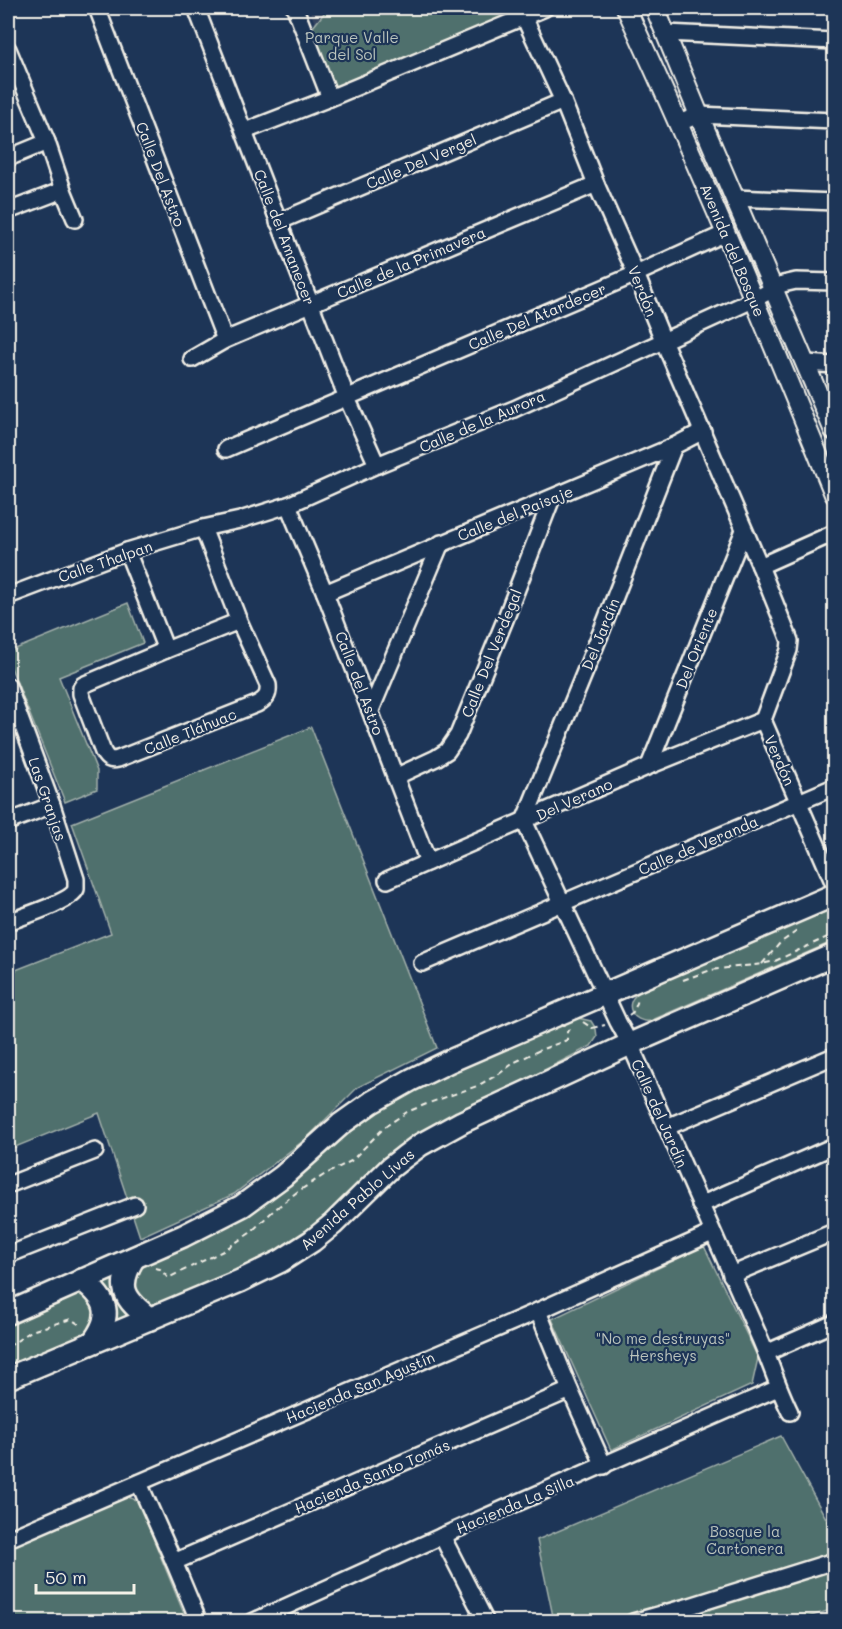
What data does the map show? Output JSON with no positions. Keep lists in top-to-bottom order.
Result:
{
  "streets": {
    "main road": ["Avenida Pablo Livas"],
    "street": [
      "Calle Del Vergel",
      "Calle Del Astro",
      "Calle del Amanecer",
      "Avenida del Bosque",
      "Calle de la Primavera",
      "Verdón",
      "Calle Del Atardecer",
      "Calle de la Aurora",
      "Calle del Paisaje",
      "Calle Thalpan",
      "Del Jardín",
      "Del Oriente",
      "Calle Del Verdegal",
      "Calle del Astro",
      "Calle Tláhuac",
      "Las Granjas",
      "Del Verano",
      "Calle de Veranda",
      "Calle del Jardín",
      "Hacienda San Agustín",
      "Hacienda Santo Tomás",
      "Hacienda La Silla"
    ]
  },
  "crossings": [
    ["Calle Del Vergel", "Calle del Amanecer"],
    ["Calle Del Vergel", "Verdón"],
    ["Calle Del Astro", "Calle de la Primavera"],
    ["Calle del Amanecer", "Calle de la Primavera"],
    ["Calle del Amanecer", "Calle Del Atardecer"],
    ["Calle del Amanecer", "Calle de la Aurora"],
    ["Avenida del Bosque", "Calle Del Atardecer"],
    ["Avenida del Bosque", "Calle de la Aurora"],
    ["Calle de la Primavera", "Verdón"],
    ["Verdón", "Calle Del Atardecer"],
    ["Verdón", "Calle de la Aurora"],
    ["Verdón", "Calle del Paisaje"],
    ["Verdón", "Del Oriente"],
    ["Verdón", "Del Verano"],
    ["Verdón", "Calle de Veranda"],
    ["Calle de la Aurora", "Calle Thalpan"],
    ["Calle de la Aurora", "Calle del Astro"],
    ["Calle del Paisaje", "Del Jardín"],
    ["Calle del Paisaje", "Calle Del Verdegal"],
    ["Calle del Paisaje", "Calle del Astro"],
    ["Del Jardín", "Del Verano"],
    ["Del Jardín", "Calle del Jardín"],
    ["Del Oriente", "Del Verano"],
    ["Calle Del Verdegal", "Calle del Astro"],
    ["Calle del Astro", "Del Verano"],
    ["Del Verano", "Calle del Jardín"],
    ["Calle de Veranda", "Calle del Jardín"],
    ["Calle del Jardín", "Avenida Pablo Livas"],
    ["Calle del Jardín", "Hacienda San Agustín"],
    ["Calle del Jardín", "Hacienda La Silla"]
  ],
  "parks": ["Parque Valle del Sol", "\"No me destruyas\" Hersheys", "Bosque la Cartonera"],
  "scale_bar": "50 m"
}
